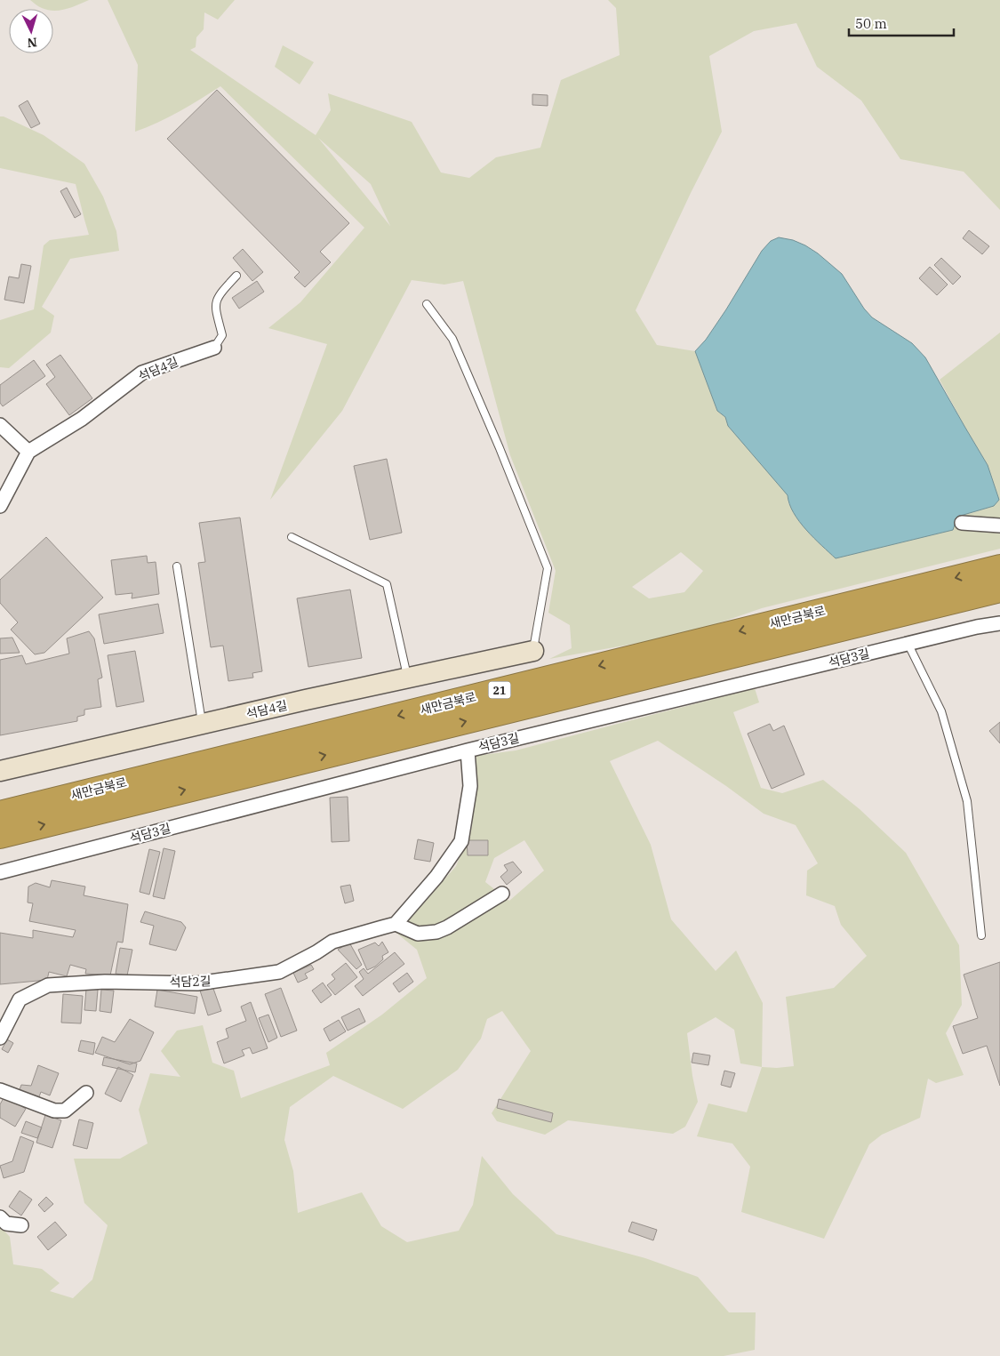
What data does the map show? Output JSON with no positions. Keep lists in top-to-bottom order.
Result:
{
  "streets": {
    "highway": ["새만금북로", "21"],
    "street": ["석담4길", "석담3길", "석담2길"]
  },
  "scale_bar": "50 m",
  "north": "bottom"
}
